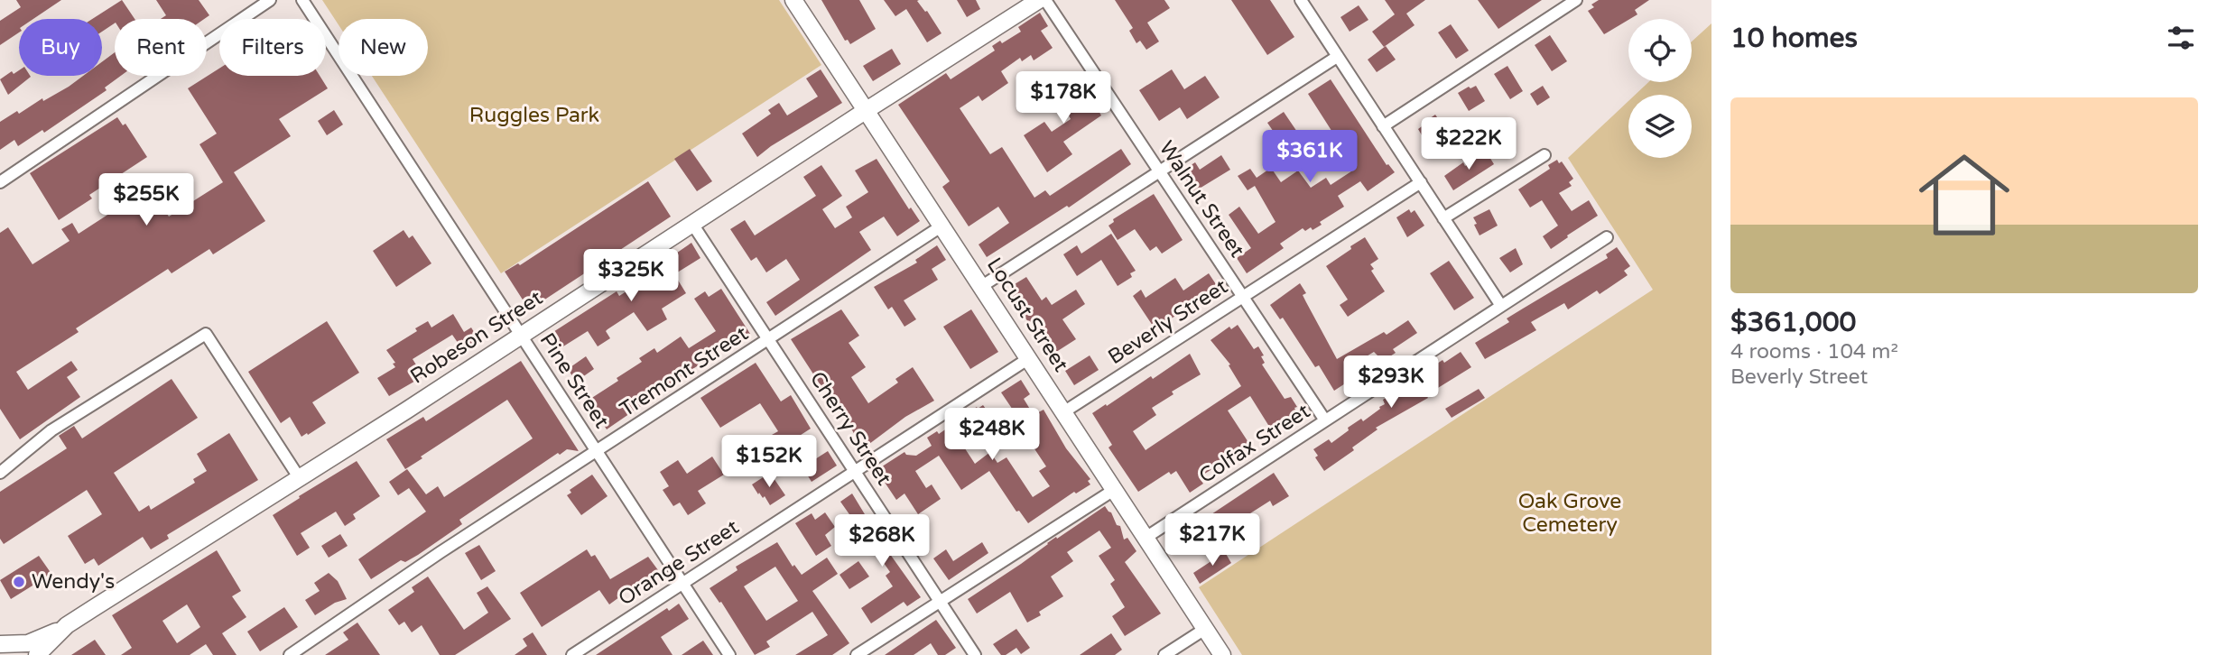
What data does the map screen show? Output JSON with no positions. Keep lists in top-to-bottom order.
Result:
{
  "streets": {
    "main road": ["Locust Street", "Robeson Street"],
    "street": [
      "Walnut Street",
      "Beverly Street",
      "Tremont Street",
      "Pine Street",
      "Cherry Street",
      "Colfax Street",
      "Orange Street"
    ]
  },
  "crossings": [
    ["Walnut Street", "Beverly Street"],
    ["Walnut Street", "Colfax Street"],
    ["Locust Street", "Beverly Street"],
    ["Locust Street", "Robeson Street"],
    ["Locust Street", "Tremont Street"],
    ["Locust Street", "Colfax Street"],
    ["Locust Street", "Orange Street"],
    ["Robeson Street", "Pine Street"],
    ["Robeson Street", "Cherry Street"],
    ["Tremont Street", "Pine Street"],
    ["Tremont Street", "Cherry Street"],
    ["Pine Street", "Orange Street"],
    ["Cherry Street", "Orange Street"]
  ],
  "parks": ["Ruggles Park", "Oak Grove Cemetery"],
  "places": ["Wendy's"],
  "page": {
    "heading": "10 homes",
    "chip": [
      "Buy",
      "Rent",
      "Filters",
      "New"
    ],
    "price": [
      "$178K",
      "$222K",
      "$361K",
      "$255K",
      "$325K",
      "$293K",
      "$248K",
      "$152K",
      "$217K",
      "$268K"
    ],
    "list": [
      {
        "name": "$361,000",
        "note": "4 rooms · 104 m² · Beverly Street"
      }
    ]
  }
}
